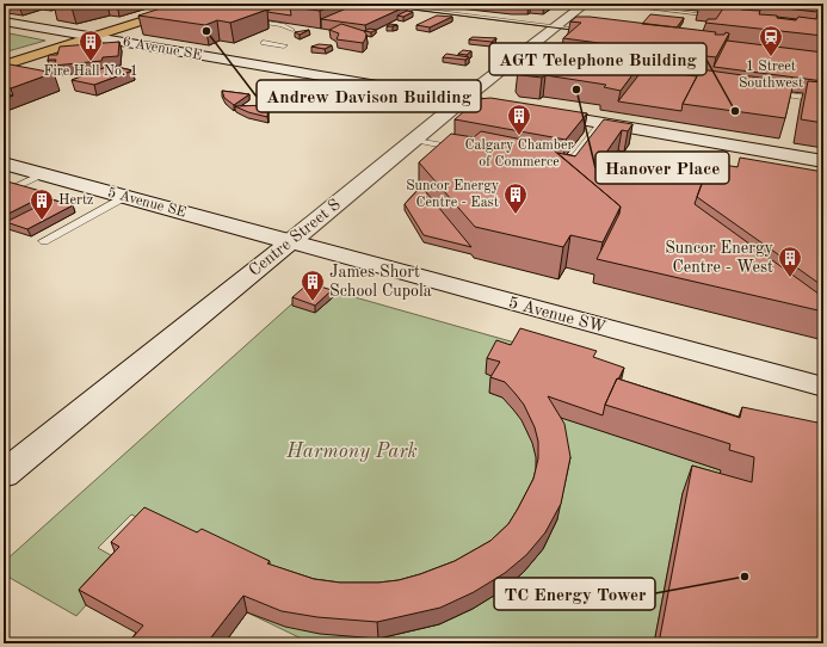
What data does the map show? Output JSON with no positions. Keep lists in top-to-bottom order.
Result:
{
  "streets": {
    "main road": [
      "6 Avenue SE",
      "5 Avenue SE",
      "Centre Street S",
      "5 Avenue SW"
    ]
  },
  "crossings": [
    ["6 Avenue SE", "Centre Street S"],
    ["5 Avenue SE", "Centre Street S"],
    ["5 Avenue SE", "5 Avenue SW"],
    ["Centre Street S", "5 Avenue SW"]
  ],
  "parks": ["Harmony Park"],
  "places": {
    "other": [
      "Andrew Davison Building",
      "Hanover Place",
      "AGT Telephone Building",
      "TC Energy Tower"
    ],
    "station": ["1 Street Southwest"],
    "building": [
      "Fire Hall No. 1",
      "Calgary Chamber of Commerce",
      "Suncor Energy Centre - East",
      "Hertz",
      "Suncor Energy Centre - West",
      "James Short School Cupola"
    ]
  }
}
